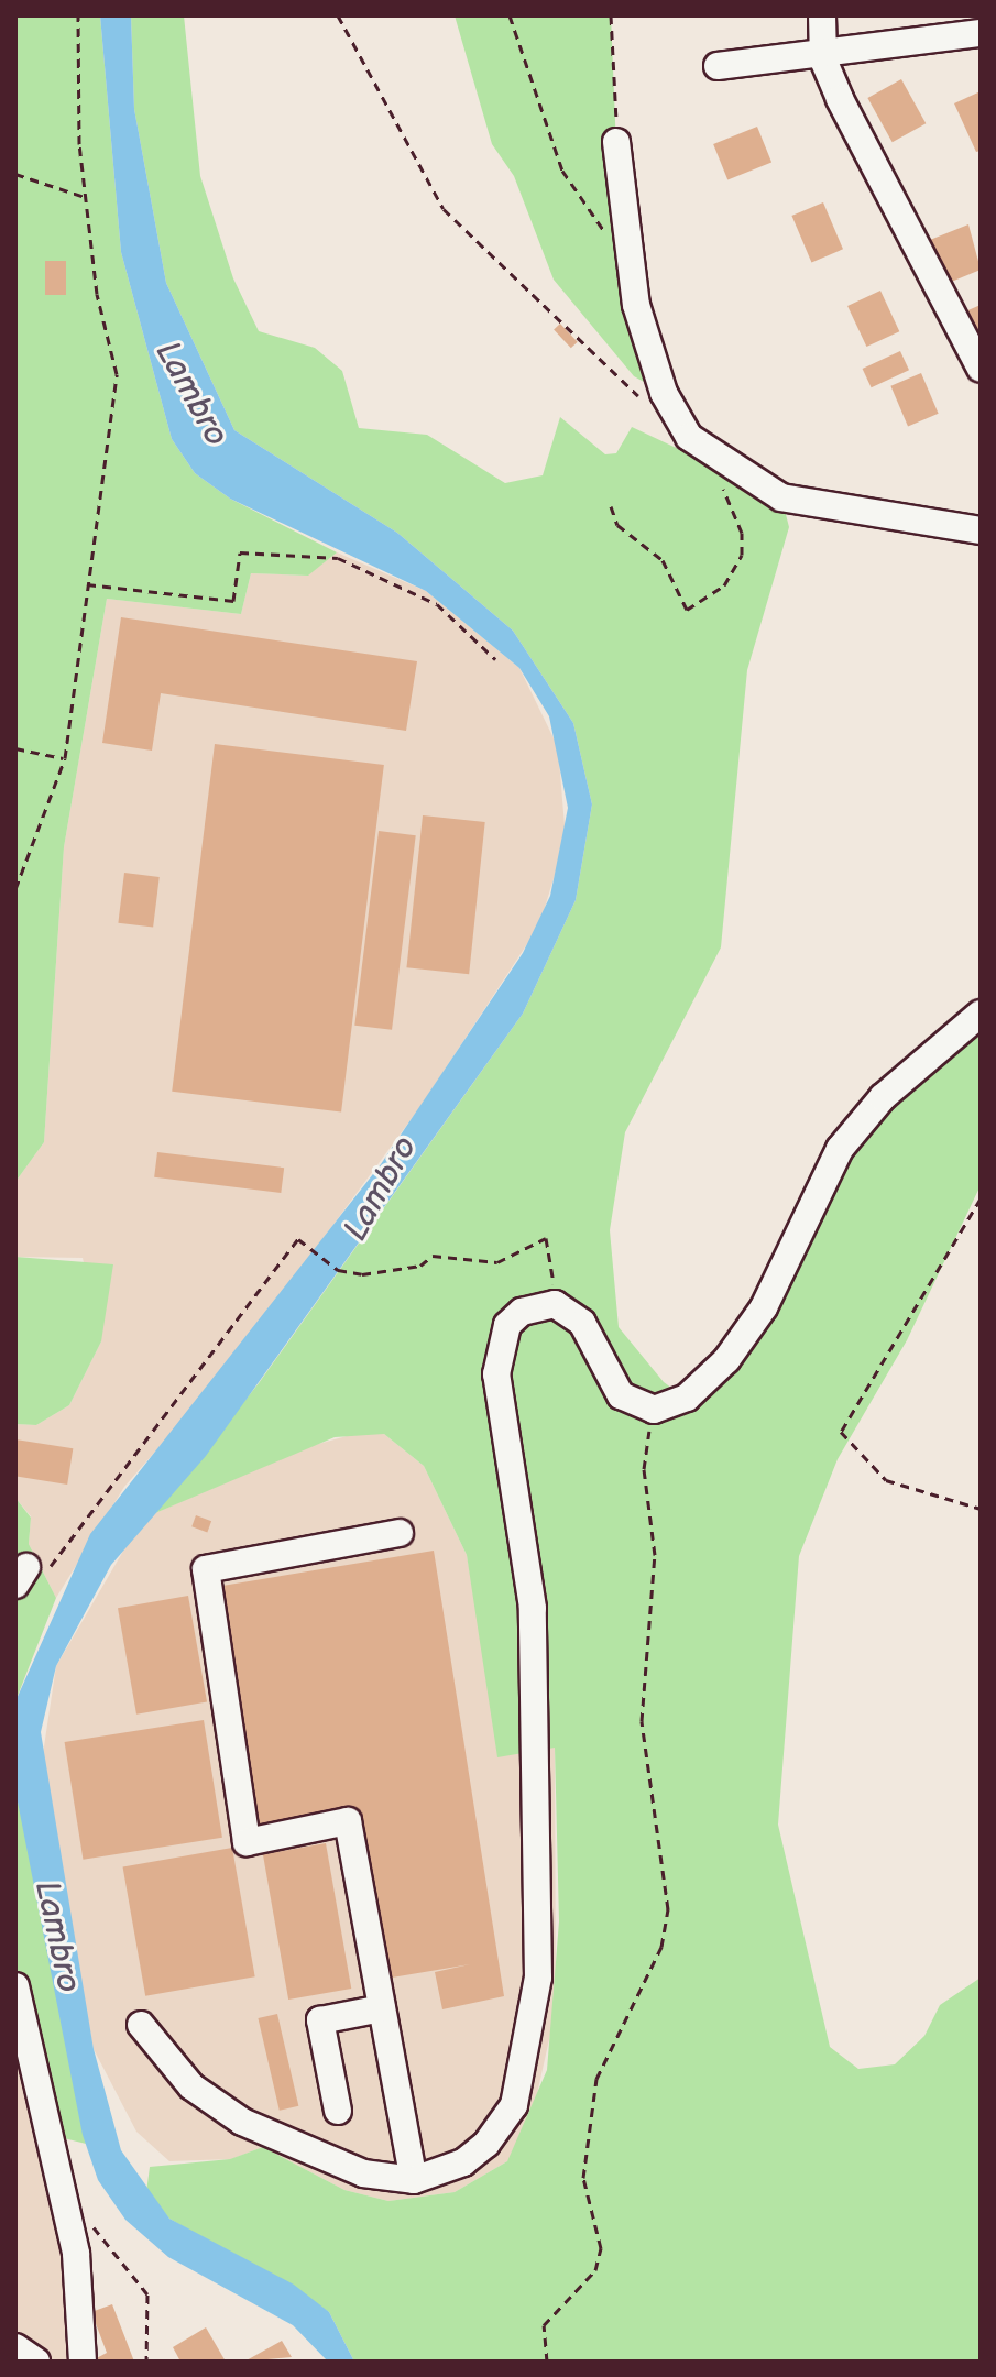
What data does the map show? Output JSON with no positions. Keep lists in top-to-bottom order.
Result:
{
  "water": ["Lambro"]
}
